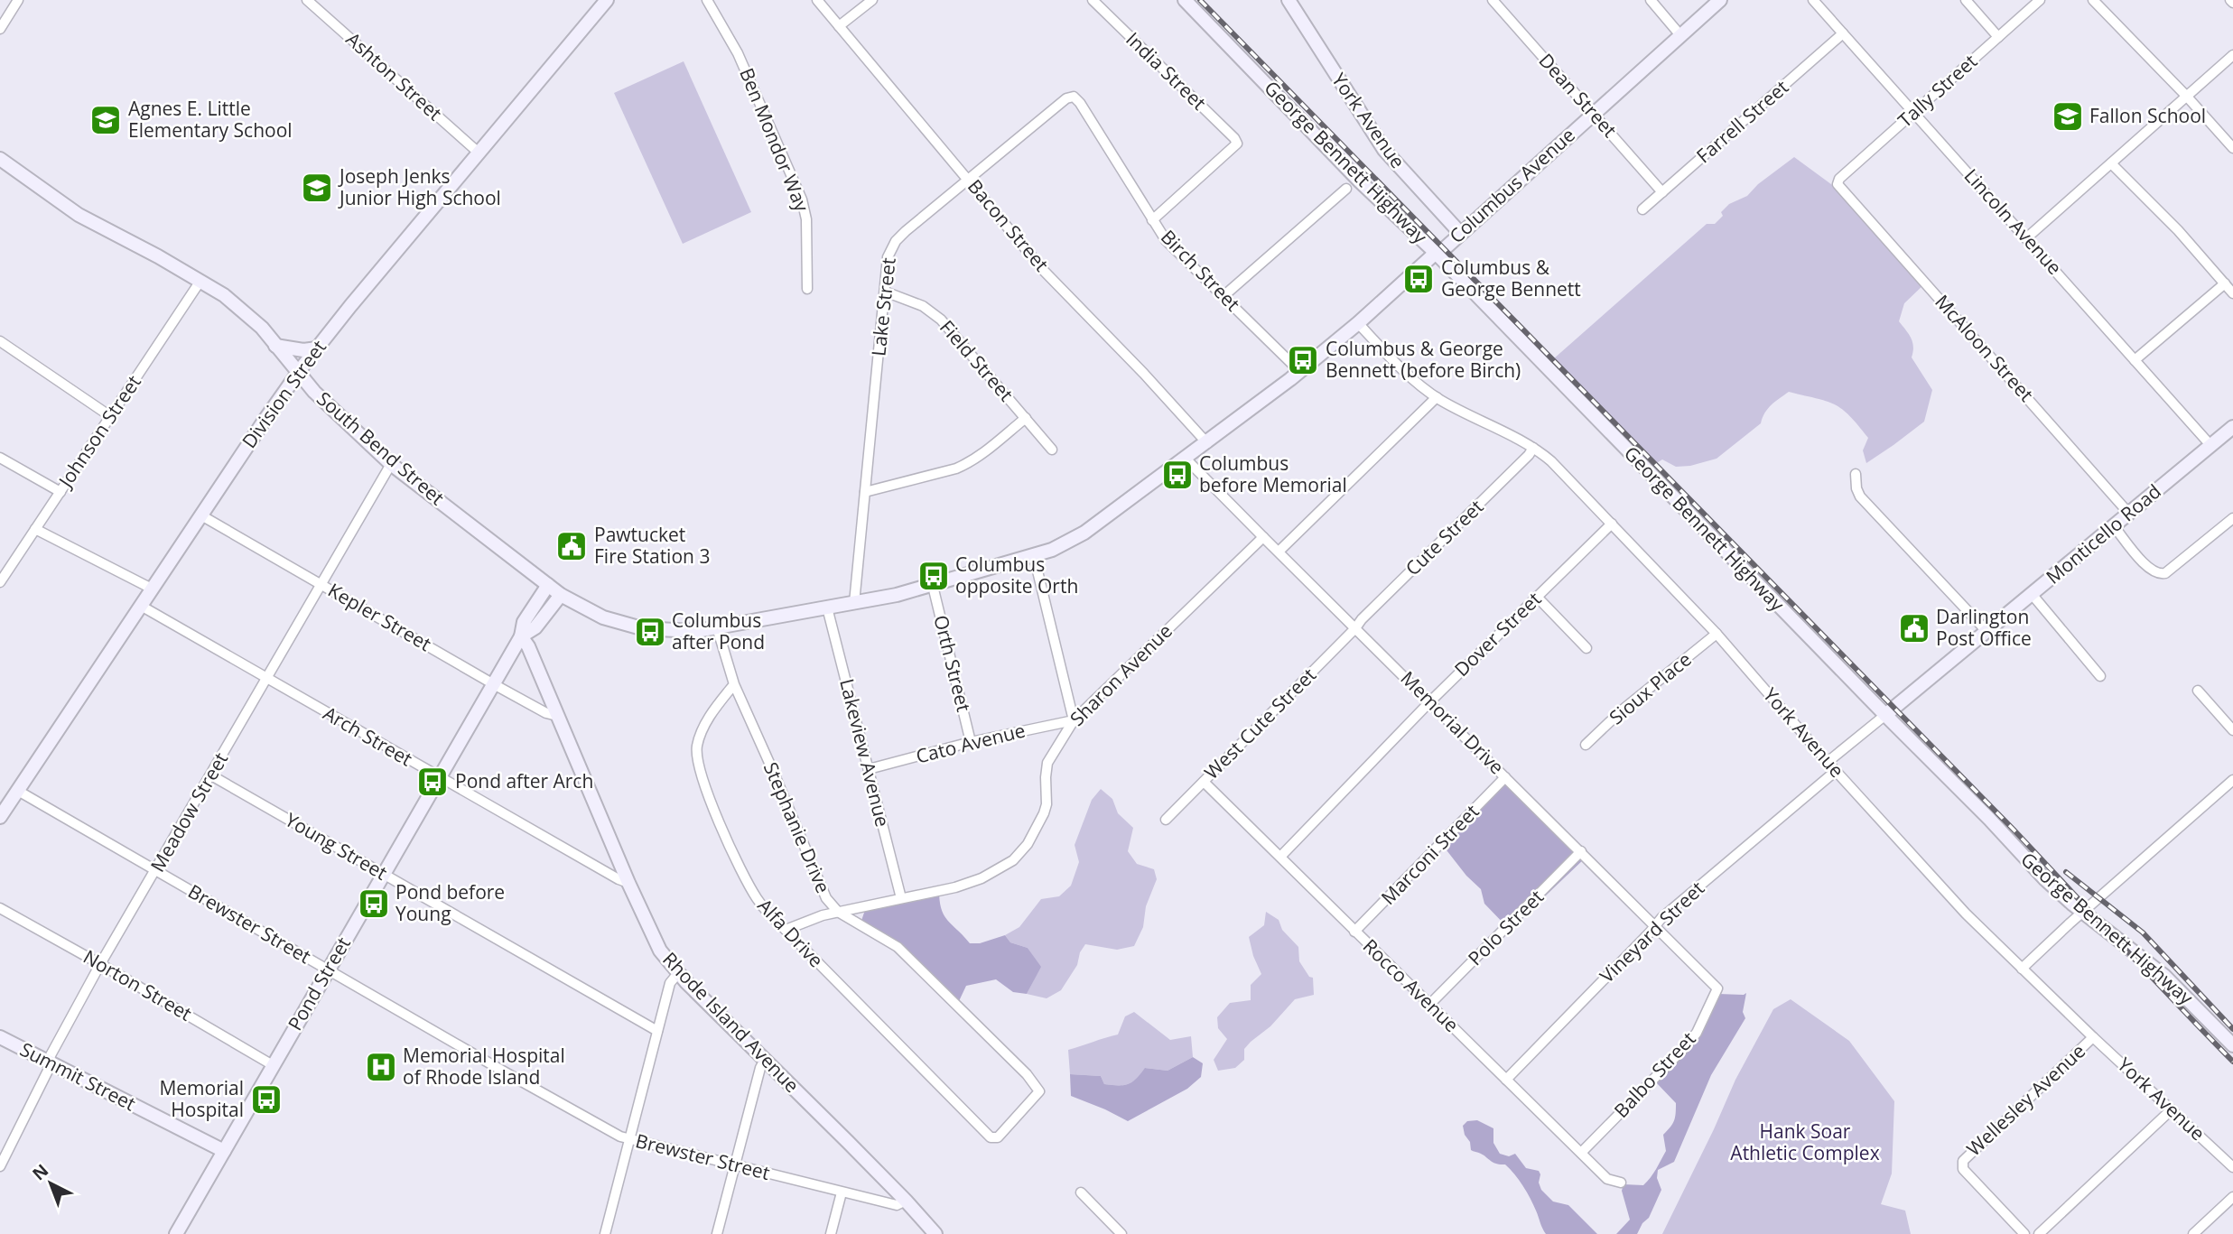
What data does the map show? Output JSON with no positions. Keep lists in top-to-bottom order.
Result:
{
  "streets": {
    "street": [
      "India Street",
      "Ashton Street",
      "Tally Street",
      "Dean Street",
      "York Avenue",
      "Farrell Street",
      "Ben Mondor Way",
      "George Bennett Highway",
      "Columbus Avenue",
      "Lincoln Avenue",
      "Bacon Street",
      "Birch Street",
      "Lake Street",
      "McAloon Street",
      "Field Street",
      "Division Street",
      "Johnson Street",
      "South Bend Street",
      "Monticello Road",
      "Cute Street",
      "Kepler Street",
      "Dover Street",
      "Orth Street",
      "Sharon Avenue",
      "Sioux Place",
      "Memorial Drive",
      "West Cute Street",
      "Arch Street",
      "Cato Avenue",
      "Lakeview Avenue",
      "Meadow Street",
      "Stephanie Drive",
      "Young Street",
      "Marconi Street",
      "Brewster Street",
      "Polo Street",
      "Vineyard Street",
      "Alfa Drive",
      "Pond Street",
      "Norton Street",
      "Rocco Avenue",
      "Rhode Island Avenue",
      "Balbo Street",
      "Summit Street",
      "Wellesley Avenue"
    ]
  },
  "crossings": [
    ["India Street", "Birch Street"],
    ["Ashton Street", "Division Street"],
    ["Tally Street", "Lincoln Avenue"],
    ["Tally Street", "McAloon Street"],
    ["Dean Street", "Farrell Street"],
    ["Dean Street", "Columbus Avenue"],
    ["York Avenue", "Columbus Avenue"],
    ["York Avenue", "Monticello Road"],
    ["York Avenue", "Cute Street"],
    ["York Avenue", "Dover Street"],
    ["York Avenue", "Sioux Place"],
    ["York Avenue", "Vineyard Street"],
    ["York Avenue", "Wellesley Avenue"],
    ["Farrell Street", "Lincoln Avenue"],
    ["George Bennett Highway", "Columbus Avenue"],
    ["George Bennett Highway", "Monticello Road"],
    ["Columbus Avenue", "Bacon Street"],
    ["Columbus Avenue", "Birch Street"],
    ["Columbus Avenue", "Lake Street"],
    ["Columbus Avenue", "South Bend Street"],
    ["Columbus Avenue", "Orth Street"],
    ["Columbus Avenue", "Memorial Drive"],
    ["Columbus Avenue", "Lakeview Avenue"],
    ["Columbus Avenue", "Stephanie Drive"],
    ["Columbus Avenue", "Pond Street"],
    ["Lincoln Avenue", "Monticello Road"],
    ["Bacon Street", "Lake Street"],
    ["Birch Street", "Lake Street"],
    ["Lake Street", "Field Street"],
    ["McAloon Street", "Monticello Road"],
    ["Division Street", "South Bend Street"],
    ["Division Street", "Kepler Street"],
    ["Division Street", "Arch Street"],
    ["Division Street", "Brewster Street"],
    ["Johnson Street", "South Bend Street"],
    ["South Bend Street", "Meadow Street"],
    ["South Bend Street", "Pond Street"],
    ["Cute Street", "Memorial Drive"],
    ["Cute Street", "West Cute Street"],
    ["Kepler Street", "Meadow Street"],
    ["Kepler Street", "Pond Street"],
    ["Kepler Street", "Rhode Island Avenue"],
    ["Dover Street", "Memorial Drive"],
    ["Dover Street", "Rocco Avenue"],
    ["Orth Street", "Cato Avenue"],
    ["Sharon Avenue", "Memorial Drive"],
    ["Sharon Avenue", "Cato Avenue"],
    ["Sharon Avenue", "Lakeview Avenue"],
    ["Sharon Avenue", "Stephanie Drive"],
    ["Sharon Avenue", "Alfa Drive"],
    ["Memorial Drive", "West Cute Street"],
    ["Memorial Drive", "Marconi Street"],
    ["Memorial Drive", "Polo Street"],
    ["Memorial Drive", "Vineyard Street"],
    ["Memorial Drive", "Balbo Street"],
    ["West Cute Street", "Rocco Avenue"],
    ["Arch Street", "Meadow Street"],
    ["Arch Street", "Pond Street"],
    ["Arch Street", "Rhode Island Avenue"],
    ["Cato Avenue", "Lakeview Avenue"],
    ["Meadow Street", "Young Street"],
    ["Meadow Street", "Brewster Street"],
    ["Meadow Street", "Norton Street"],
    ["Meadow Street", "Summit Street"],
    ["Stephanie Drive", "Alfa Drive"],
    ["Young Street", "Pond Street"],
    ["Marconi Street", "Rocco Avenue"],
    ["Brewster Street", "Pond Street"],
    ["Brewster Street", "Rhode Island Avenue"],
    ["Polo Street", "Rocco Avenue"],
    ["Vineyard Street", "Rocco Avenue"],
    ["Pond Street", "Norton Street"],
    ["Pond Street", "Rhode Island Avenue"],
    ["Pond Street", "Summit Street"],
    ["Rocco Avenue", "Balbo Street"]
  ],
  "parks": ["Hank Soar Athletic Complex"],
  "places": {
    "school or university": ["Fallon School", "Agnes E. Little Elementary School", "Joseph Jenks Junior High School"],
    "bus stop": [
      "Columbus & George Bennett",
      "Columbus & George Bennett (before Birch)",
      "Columbus before Memorial",
      "Columbus opposite Orth",
      "Columbus after Pond",
      "Pond after Arch",
      "Pond before Young",
      "Memorial Hospital"
    ],
    "public building": ["Pawtucket Fire Station 3", "Darlington Post Office"],
    "hospital": ["Memorial Hospital of Rhode Island"]
  },
  "north": "top left"
}
